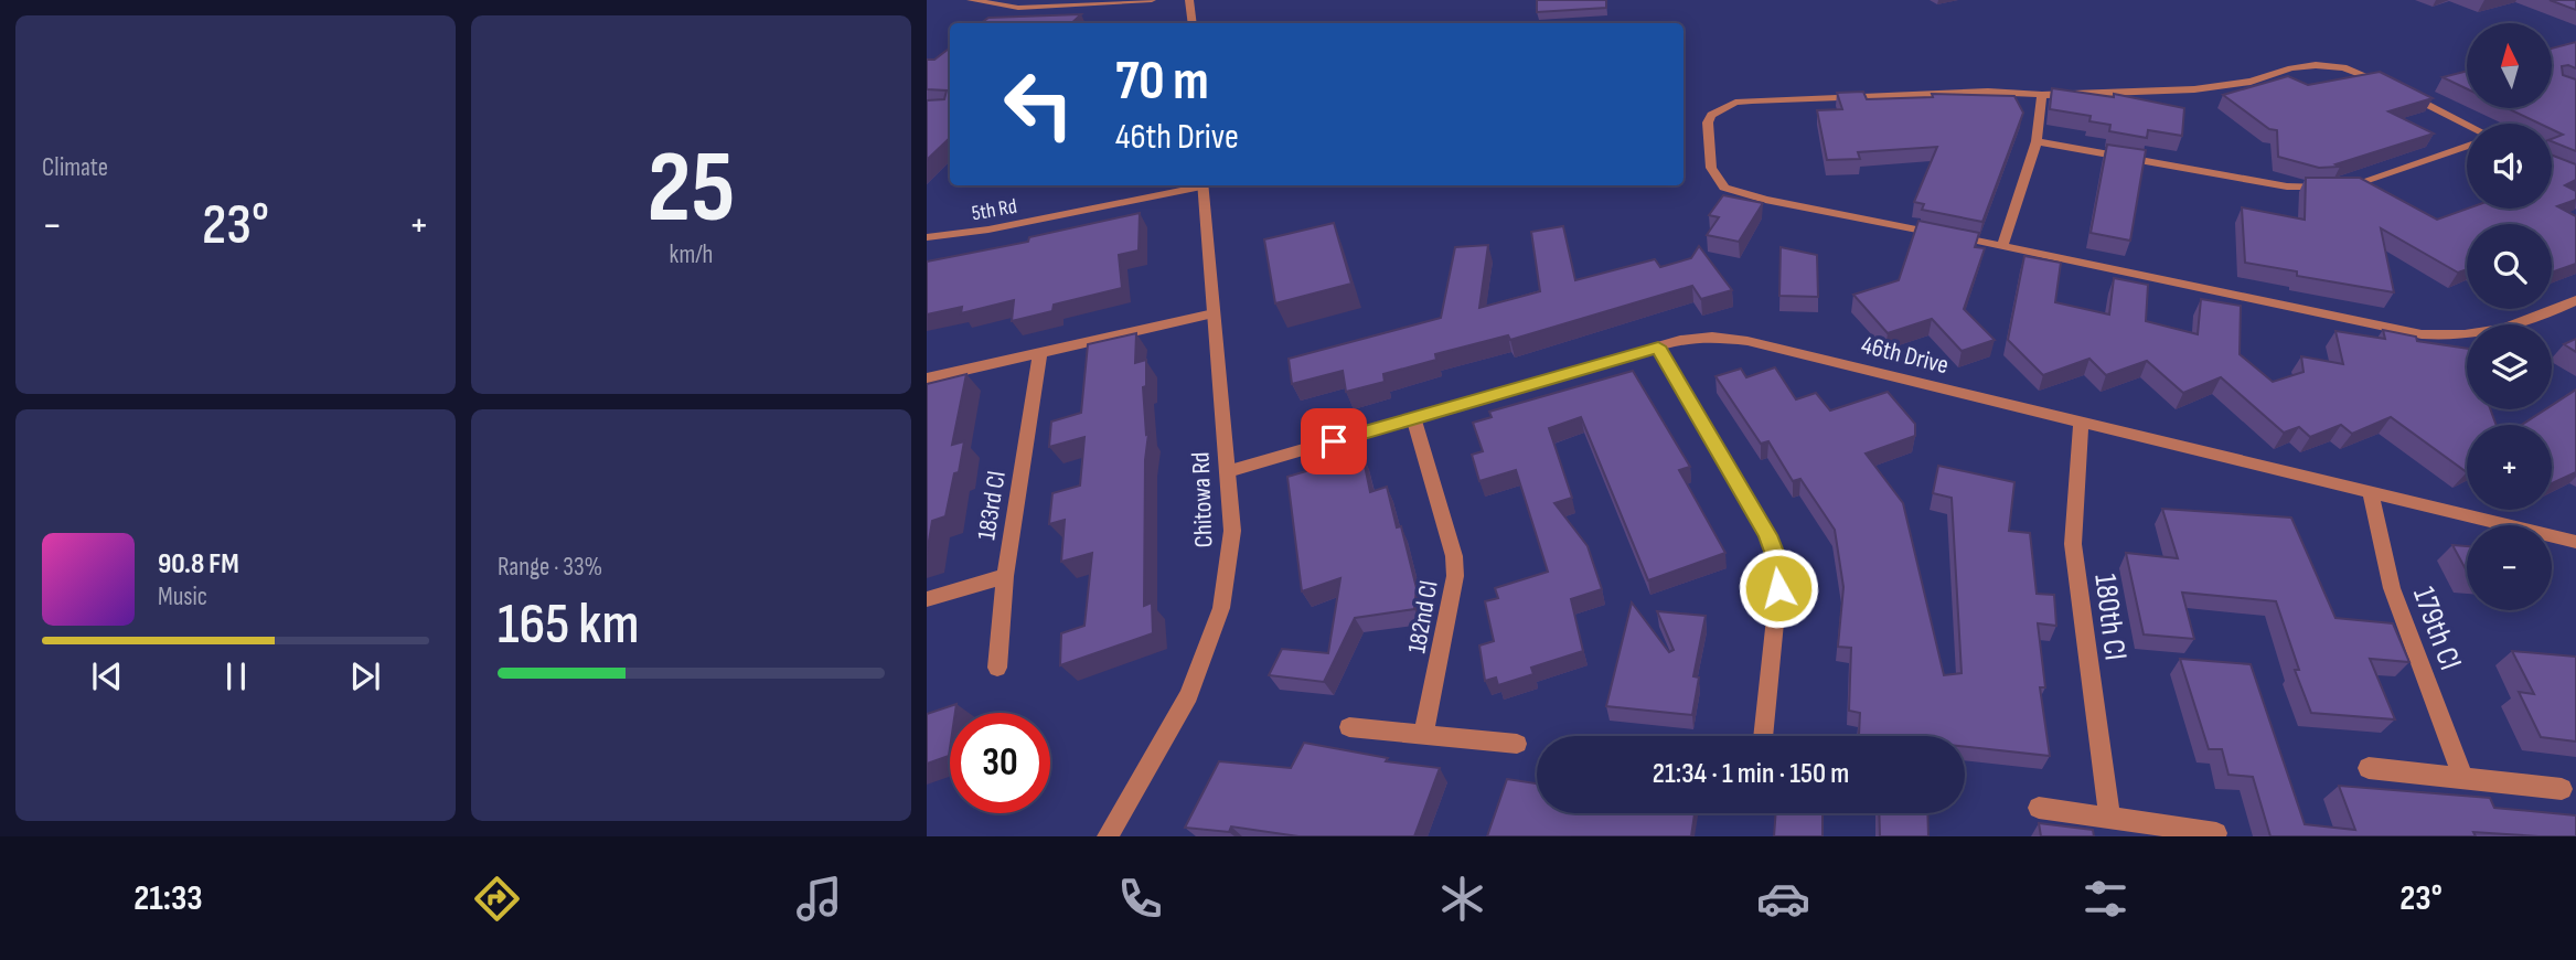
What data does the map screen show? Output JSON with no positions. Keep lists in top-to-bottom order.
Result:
{
  "streets": {
    "street": [
      "5th Rd",
      "46th Drive",
      "Chitowa Rd",
      "183rd Cl",
      "182nd Cl",
      "180th Cl",
      "179th Cl"
    ]
  },
  "crossings": [
    ["46th Drive", "Chitowa Rd"],
    ["46th Drive", "182nd Cl"],
    ["46th Drive", "180th Cl"],
    ["46th Drive", "179th Cl"]
  ],
  "north": "top",
  "page": {
    "tile": [
      "Climate",
      ["25", "km/h"],
      ["Range · 33%", "165 km"]
    ],
    "map_buttons": ["+", "−"],
    "turn": ["70 m", "46th Drive"],
    "heat": ["−", "23°", "+"],
    "song": ["90.8 FM", "Music"],
    "limit": "30",
    "trip": "21:34 · 1 min · 150 m",
    "tabs": ["21:33", "23°"]
  }
}
